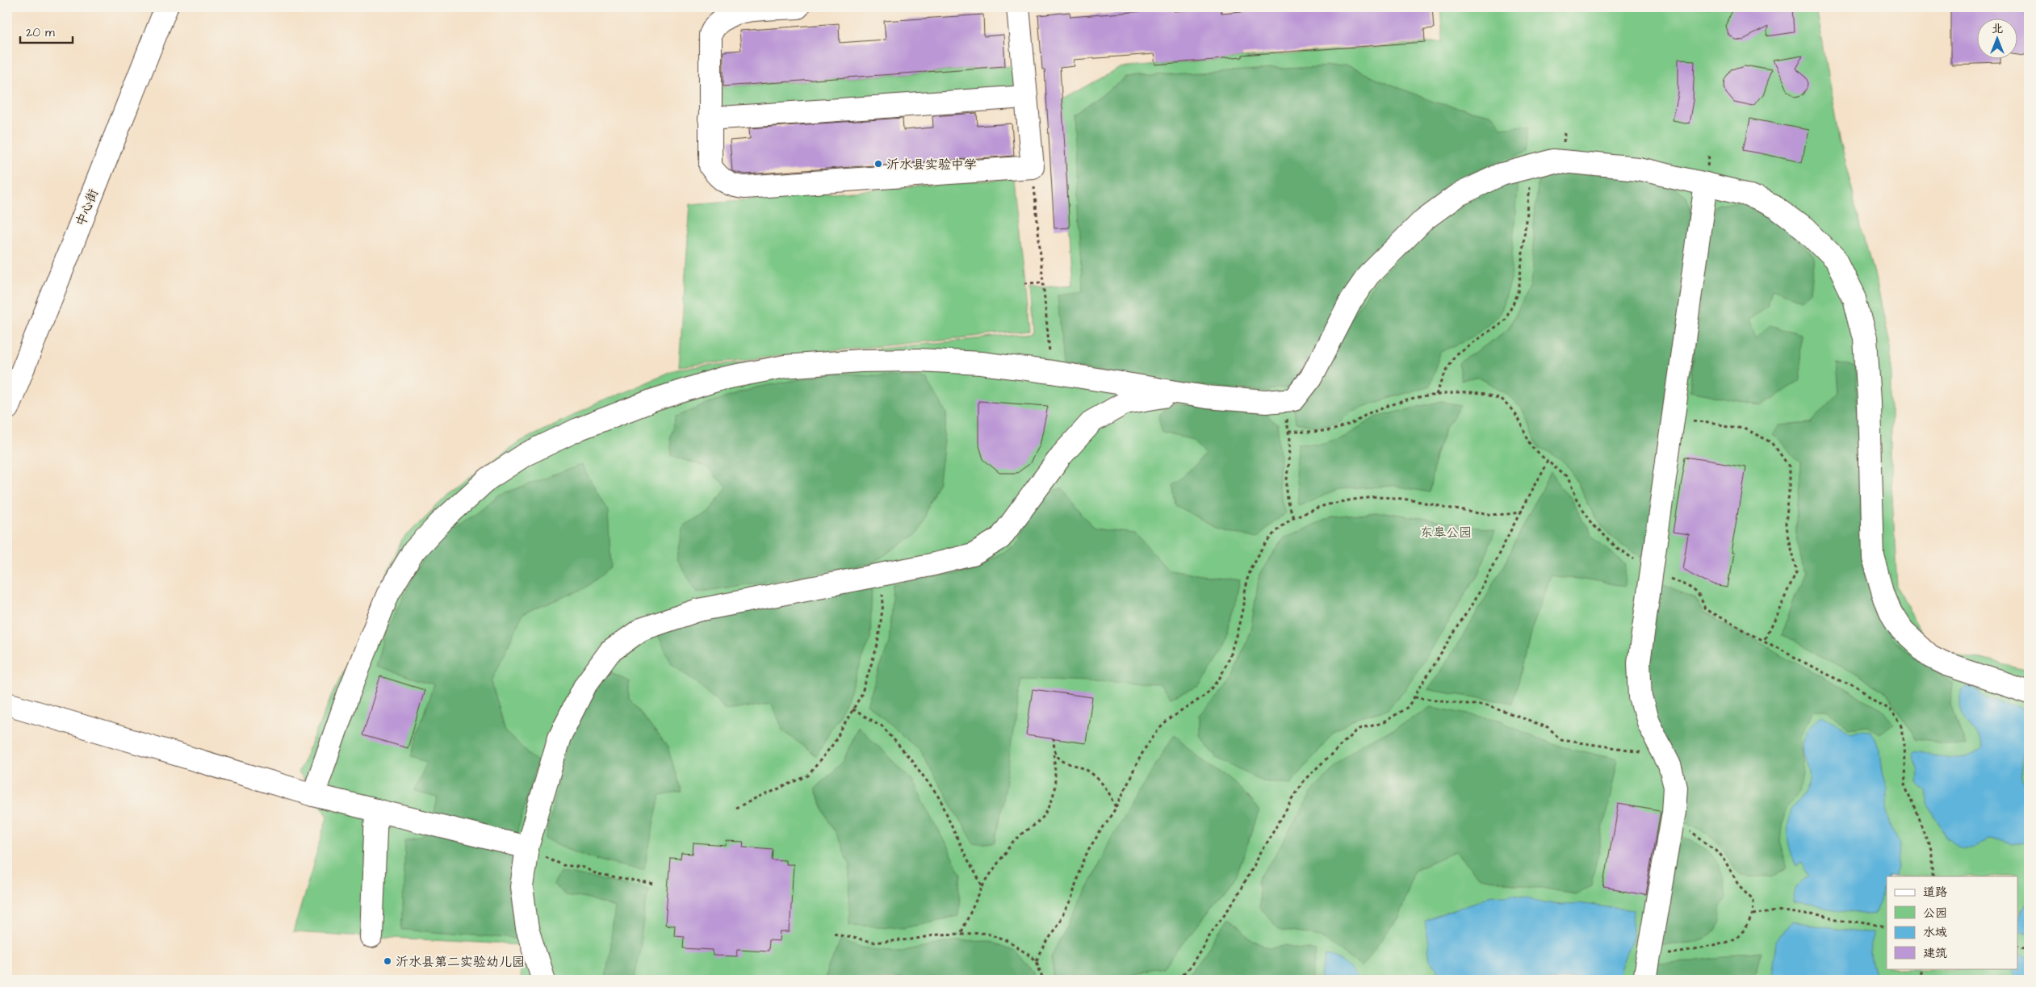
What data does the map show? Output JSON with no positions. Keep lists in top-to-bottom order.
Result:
{
  "streets": {
    "main road": ["中心街"]
  },
  "parks": ["东皋公园"],
  "places": ["沂水县实验中学", "沂水县第二实验幼儿园"],
  "legend": [
    "道路",
    "公园",
    "水域",
    "建筑"
  ],
  "scale_bar": "20 m",
  "north": "top"
}
